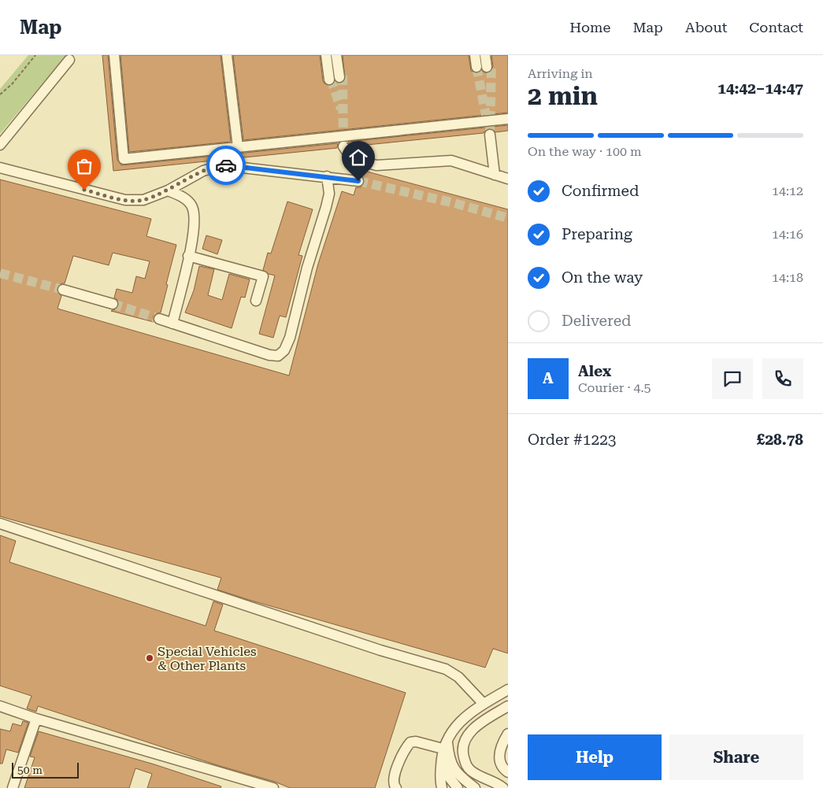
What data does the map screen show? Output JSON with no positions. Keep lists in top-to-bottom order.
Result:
{
  "places": ["Special Vehicles & Other Plants"],
  "scale_bar": "50 m",
  "page": {
    "header": "Map",
    "nav": [
      "Home",
      "Map",
      "About",
      "Contact"
    ],
    "heading": ["2 min", "Arriving in", "14:42–14:47"],
    "panel": [
      "Alex",
      "Courier · 4.5",
      "Order #1223",
      "£28.78"
    ],
    "bar": "On the way · 100 m",
    "list": [
      ["Confirmed", "14:12"],
      ["Preparing", "14:16"],
      ["On the way", "14:18"],
      "Delivered"
    ],
    "round": "A",
    "buttons": ["Help", "Share"],
    "scale": "50 m"
  }
}
